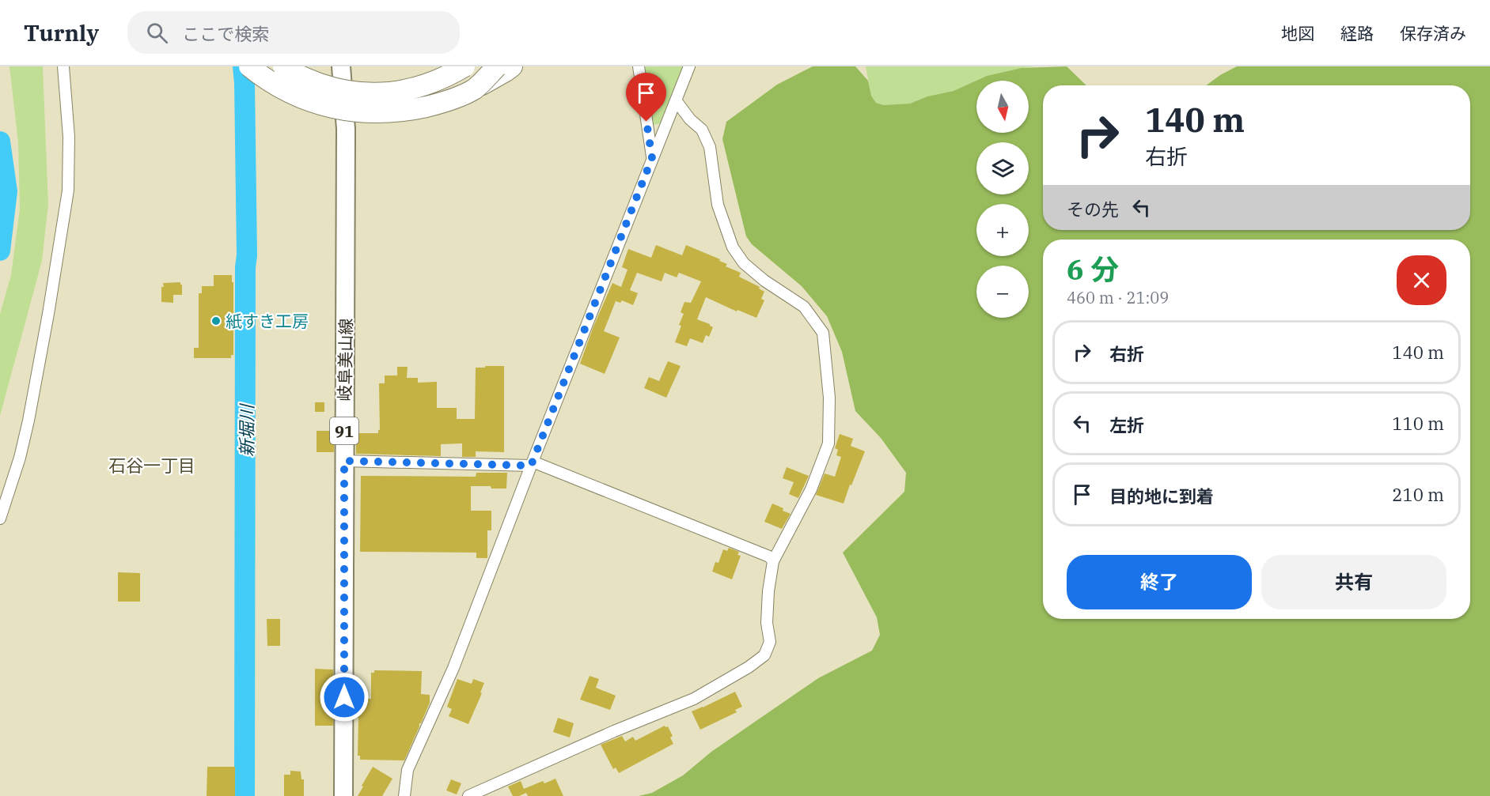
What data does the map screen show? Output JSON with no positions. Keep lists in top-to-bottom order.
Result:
{
  "streets": {
    "main road": ["岐阜美山線", "91"]
  },
  "districts": ["石谷一丁目"],
  "water": ["新堀川"],
  "places": ["紙すき工房"],
  "north": "bottom",
  "page": {
    "header": "Turnly",
    "search": "ここで検索",
    "nav": ["地図", "経路", "保存済み"],
    "map_buttons": ["+", "−"],
    "turn": ["140 m", "右折"],
    "then": "その先",
    "heading": ["6 分", "460 m · 21:09"],
    "list": [
      {
        "name": "右折",
        "value": "140 m"
      },
      {
        "name": "左折",
        "value": "110 m"
      },
      {
        "name": "目的地に到着",
        "value": "210 m"
      }
    ],
    "buttons": ["終了", "共有"]
  }
}
